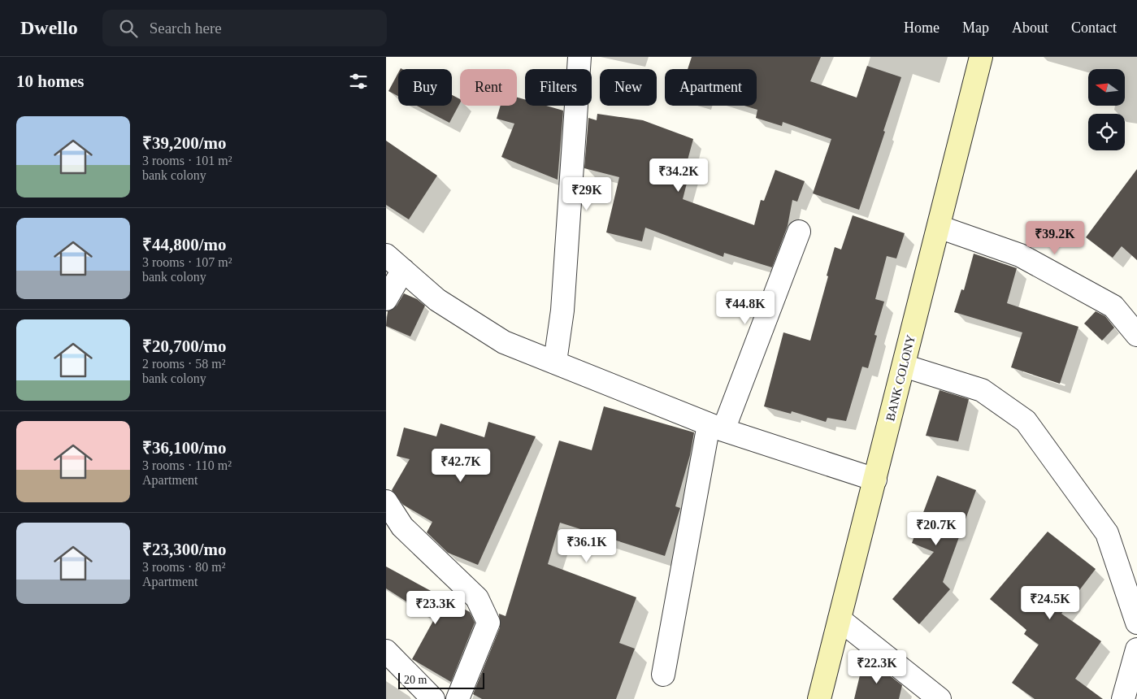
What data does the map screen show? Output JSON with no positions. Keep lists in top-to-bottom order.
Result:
{
  "streets": {
    "main road": ["BANK COLONY"]
  },
  "scale_bar": "20 m",
  "north": "left",
  "page": {
    "header": "Dwello",
    "search": "Search here",
    "nav": [
      "Home",
      "Map",
      "About",
      "Contact"
    ],
    "heading": "10 homes",
    "chip": [
      "Buy",
      "Rent",
      "Filters",
      "New",
      "Apartment"
    ],
    "list": [
      {
        "name": "₹39,200/mo",
        "note": "3 rooms · 101 m² · bank colony"
      },
      {
        "name": "₹44,800/mo",
        "note": "3 rooms · 107 m² · bank colony"
      },
      {
        "name": "₹20,700/mo",
        "note": "2 rooms · 58 m² · bank colony"
      },
      {
        "name": "₹36,100/mo",
        "note": "3 rooms · 110 m² · Apartment"
      },
      {
        "name": "₹23,300/mo",
        "note": "3 rooms · 80 m² · Apartment"
      }
    ],
    "price": [
      "₹34.2K",
      "₹29K",
      "₹39.2K",
      "₹44.8K",
      "₹42.7K",
      "₹20.7K",
      "₹36.1K",
      "₹24.5K",
      "₹23.3K",
      "₹22.3K"
    ],
    "scale": "20 m"
  }
}
